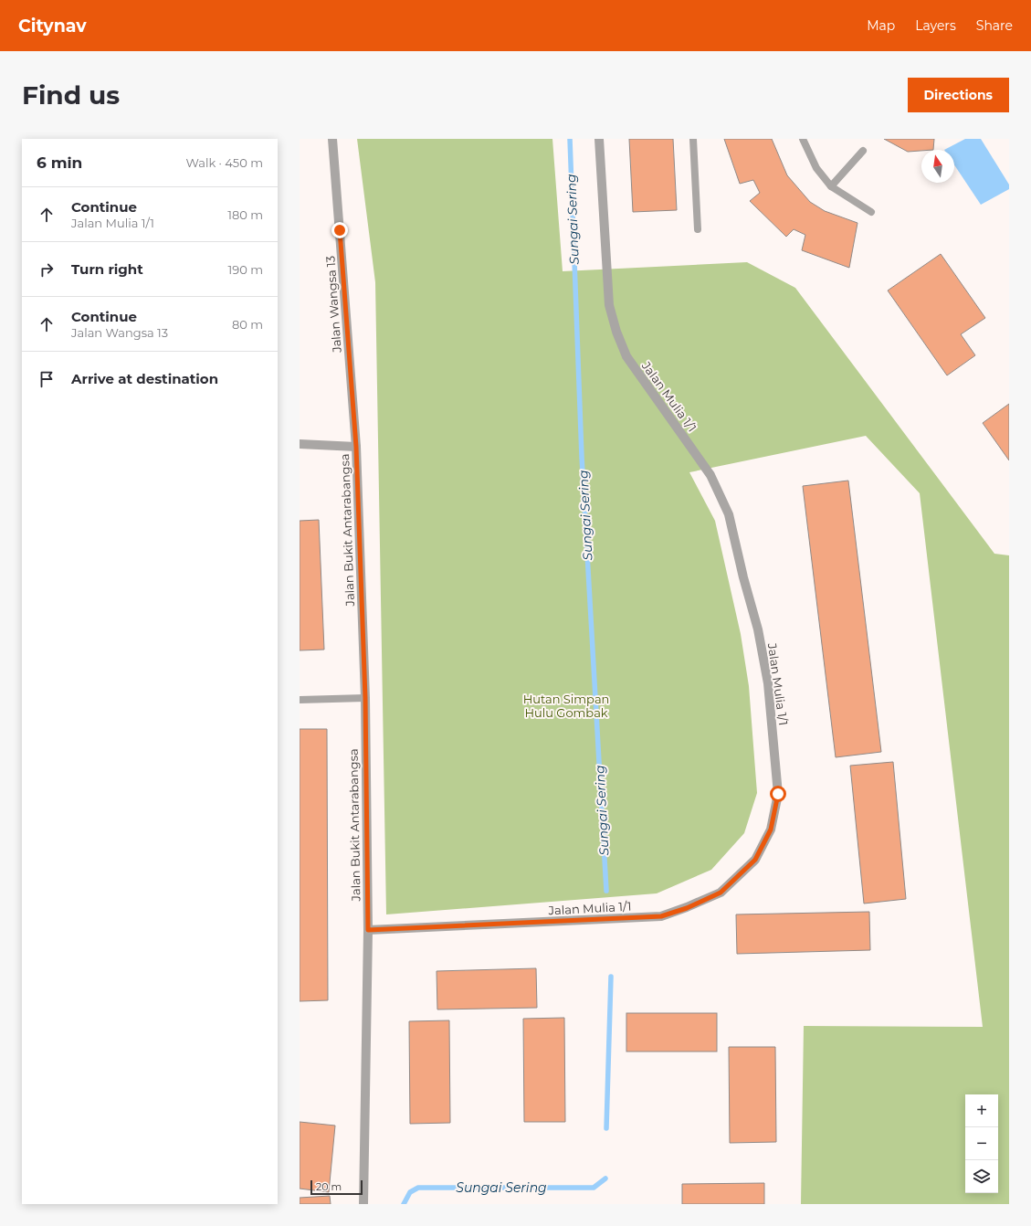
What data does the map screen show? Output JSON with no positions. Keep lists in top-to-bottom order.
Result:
{
  "streets": {
    "street": ["Jalan Wangsa 13", "Jalan Mulia 1/1", "Jalan Bukit Antarabangsa"]
  },
  "crossings": [
    ["Jalan Wangsa 13", "Jalan Bukit Antarabangsa"],
    ["Jalan Mulia 1/1", "Jalan Bukit Antarabangsa"]
  ],
  "water": ["Sungai Sering"],
  "parks": ["Hutan Simpan Hulu Gombak"],
  "scale_bar": "20 m",
  "north": "top",
  "page": {
    "header": "Citynav",
    "nav": ["Map", "Layers", "Share"],
    "buttons": "Directions",
    "title": "Find us",
    "heading": ["6 min", "Walk · 450 m"],
    "list": [
      ["Continue", "Jalan Mulia 1/1", "180 m"],
      ["Turn right", "190 m"],
      ["Continue", "Jalan Wangsa 13", "80 m"],
      "Arrive at destination"
    ],
    "map_buttons": ["+", "−"],
    "scale": "20 m"
  }
}
